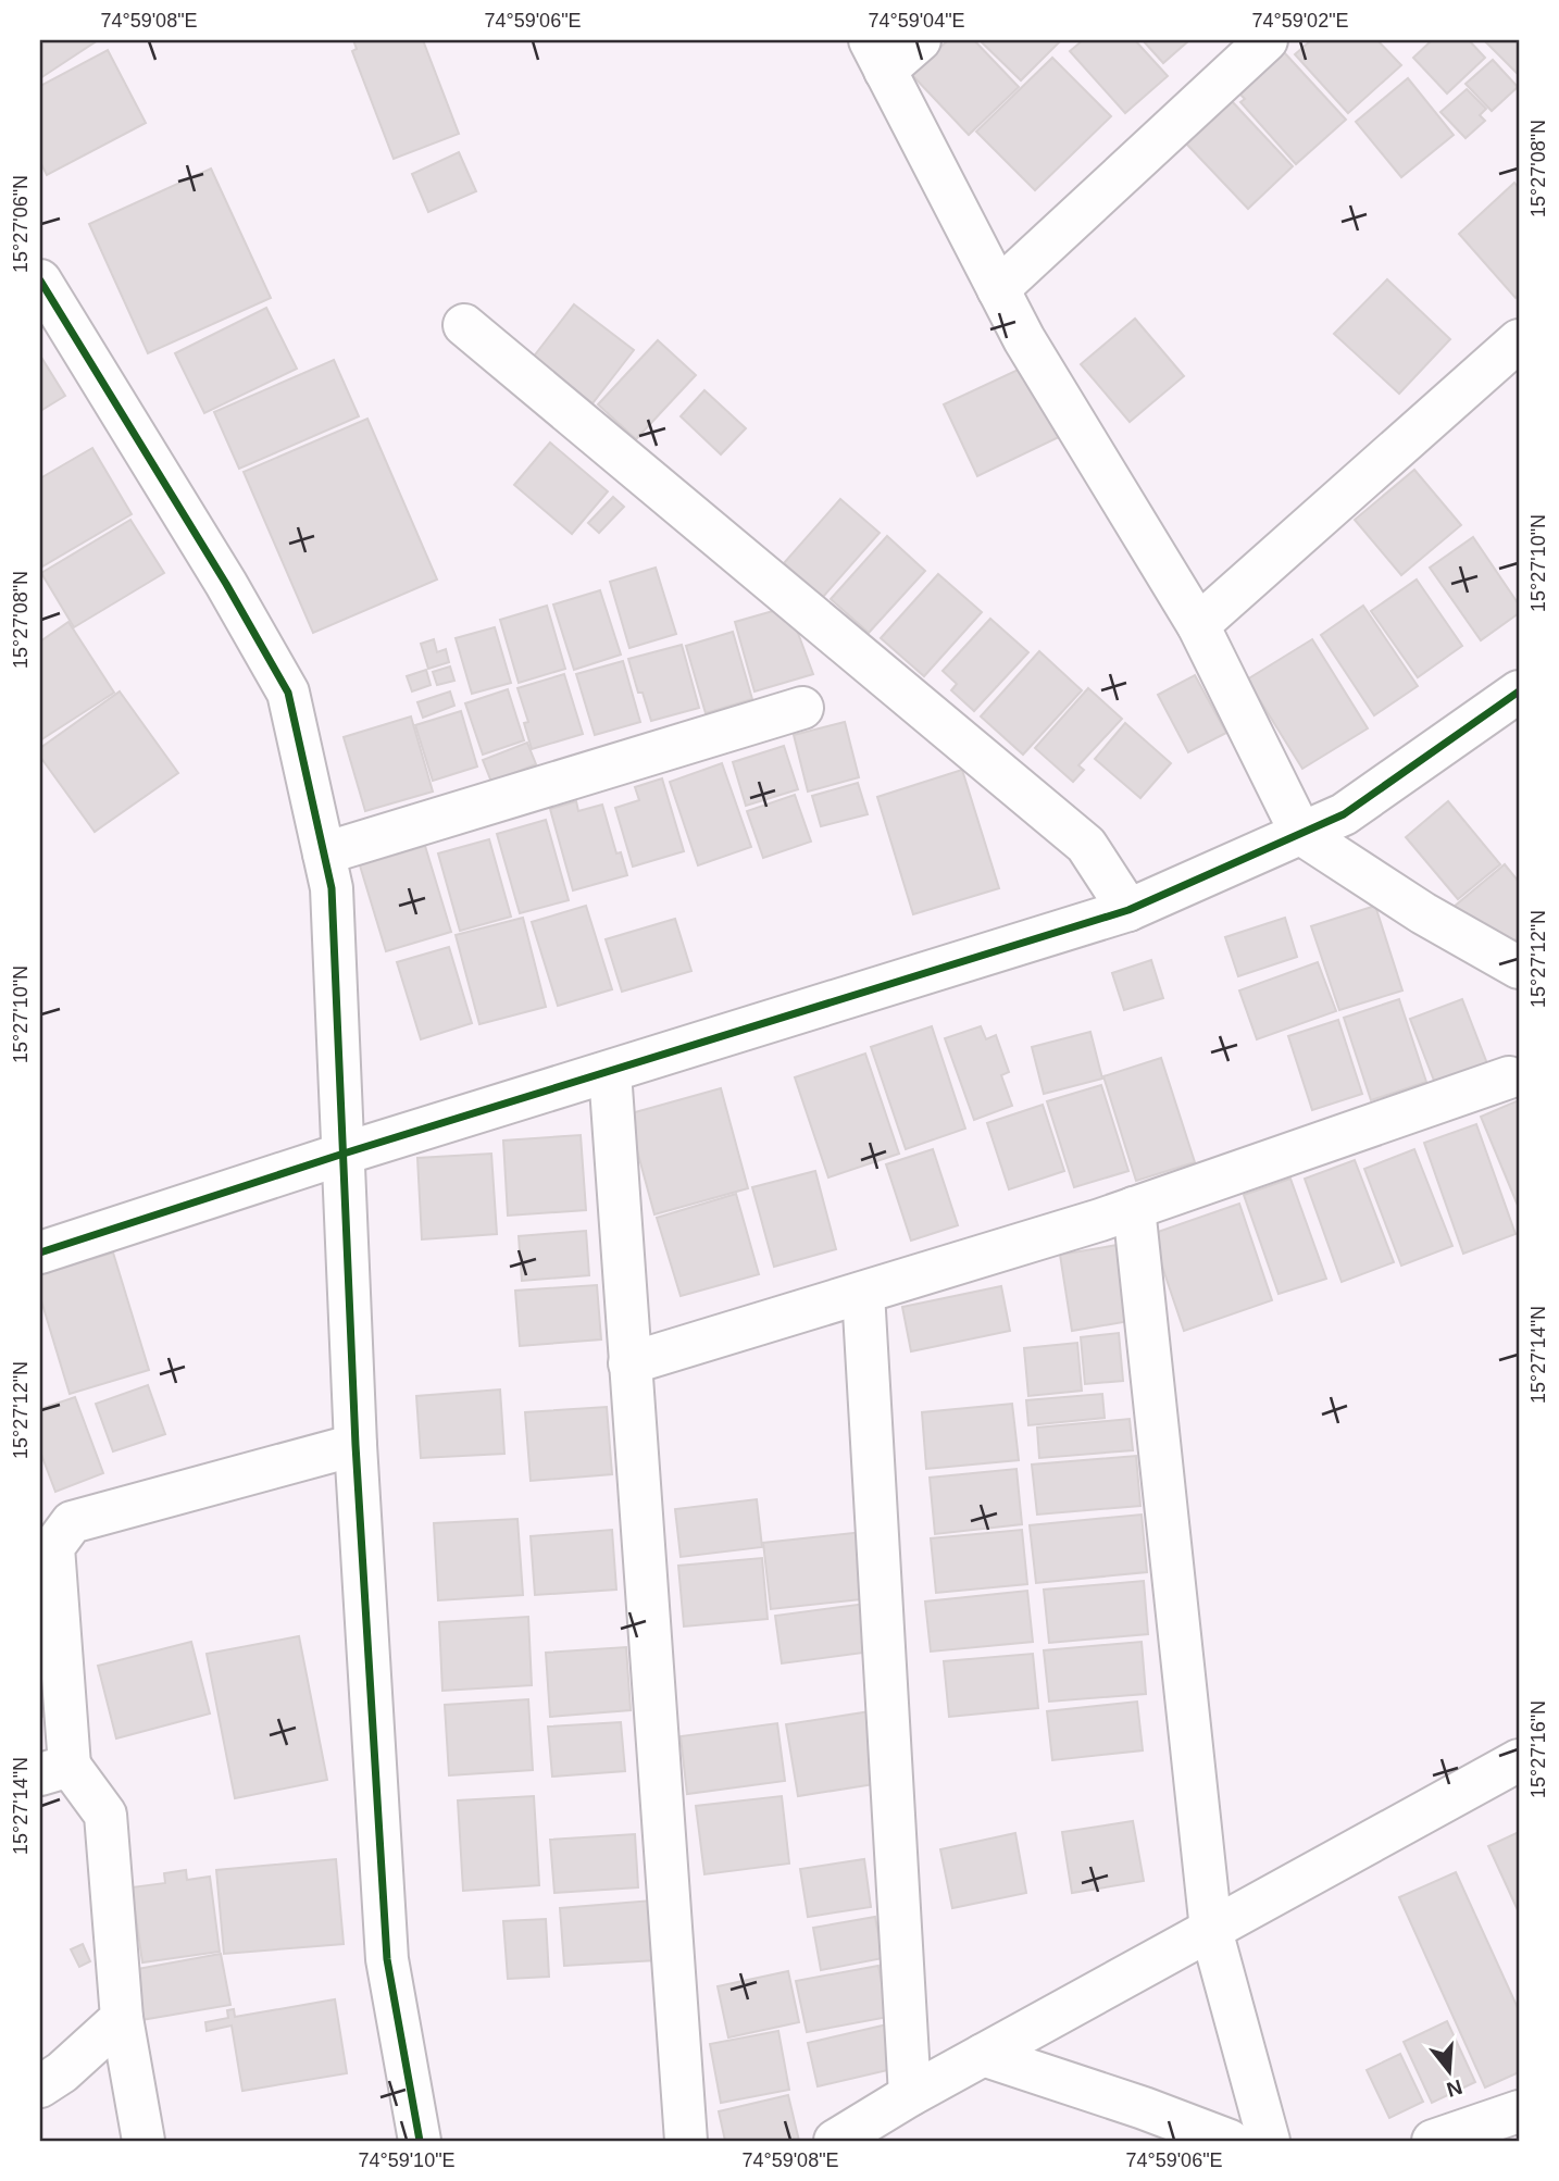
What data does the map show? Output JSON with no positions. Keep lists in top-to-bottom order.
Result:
{
  "north": "bottom",
  "coordinates": [
    "74°59'08\"E",
    "74°59'06\"E",
    "74°59'04\"E",
    "74°59'02\"E",
    "15°27'08\"N",
    "15°27'06\"N",
    "15°27'10\"N",
    "15°27'12\"N",
    "15°27'14\"N",
    "15°27'16\"N",
    "74°59'10\"E"
  ]
}
